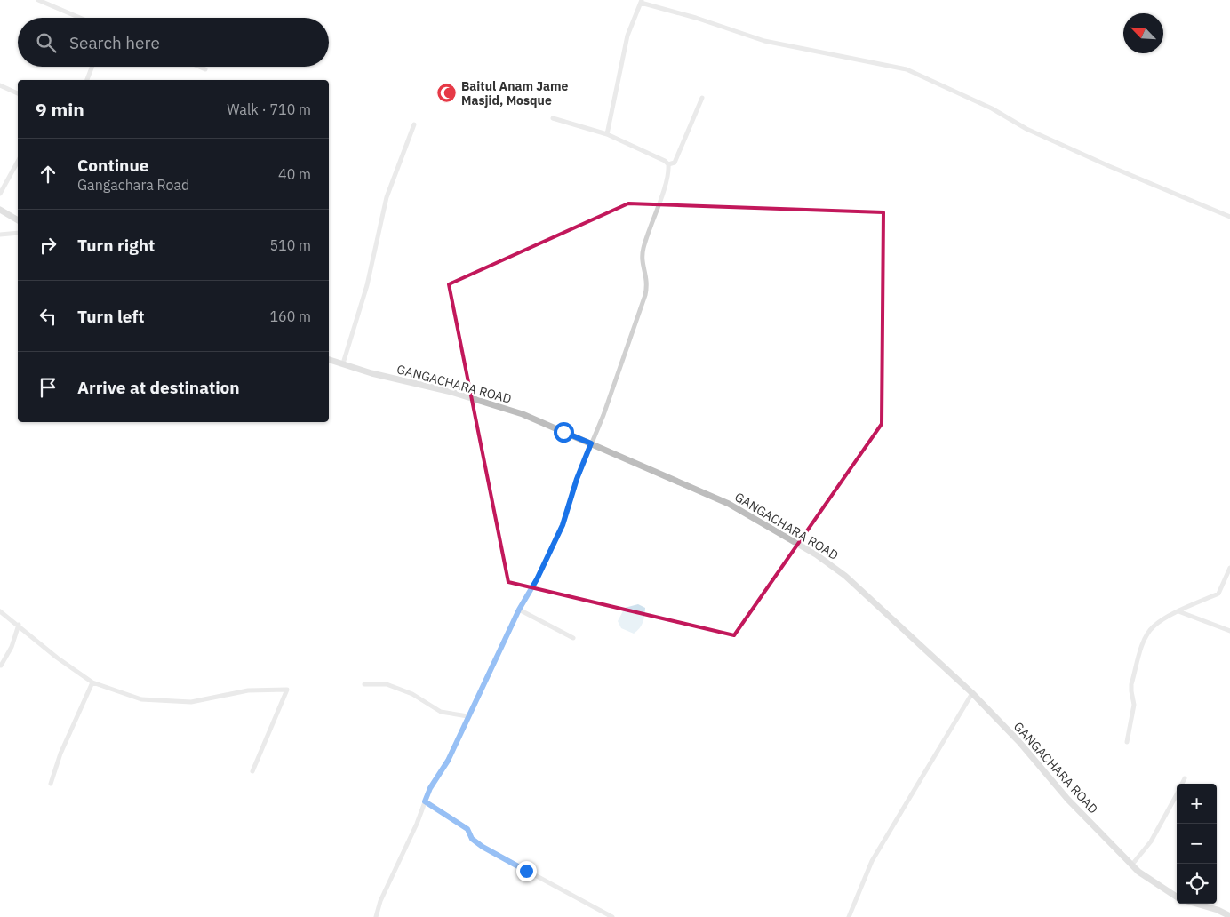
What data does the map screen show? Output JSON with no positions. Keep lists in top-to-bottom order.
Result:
{
  "streets": {
    "main road": ["GANGACHARA ROAD"]
  },
  "places": {
    "mosque": ["Baitul Anam Jame Masjid, Mosque"]
  },
  "north": "top left",
  "page": {
    "search": "Search here",
    "heading": ["9 min", "Walk · 710 m"],
    "list": [
      ["Continue", "Gangachara Road", "40 m"],
      ["Turn right", "510 m"],
      ["Turn left", "160 m"],
      "Arrive at destination"
    ],
    "map_buttons": ["+", "−"]
  }
}
